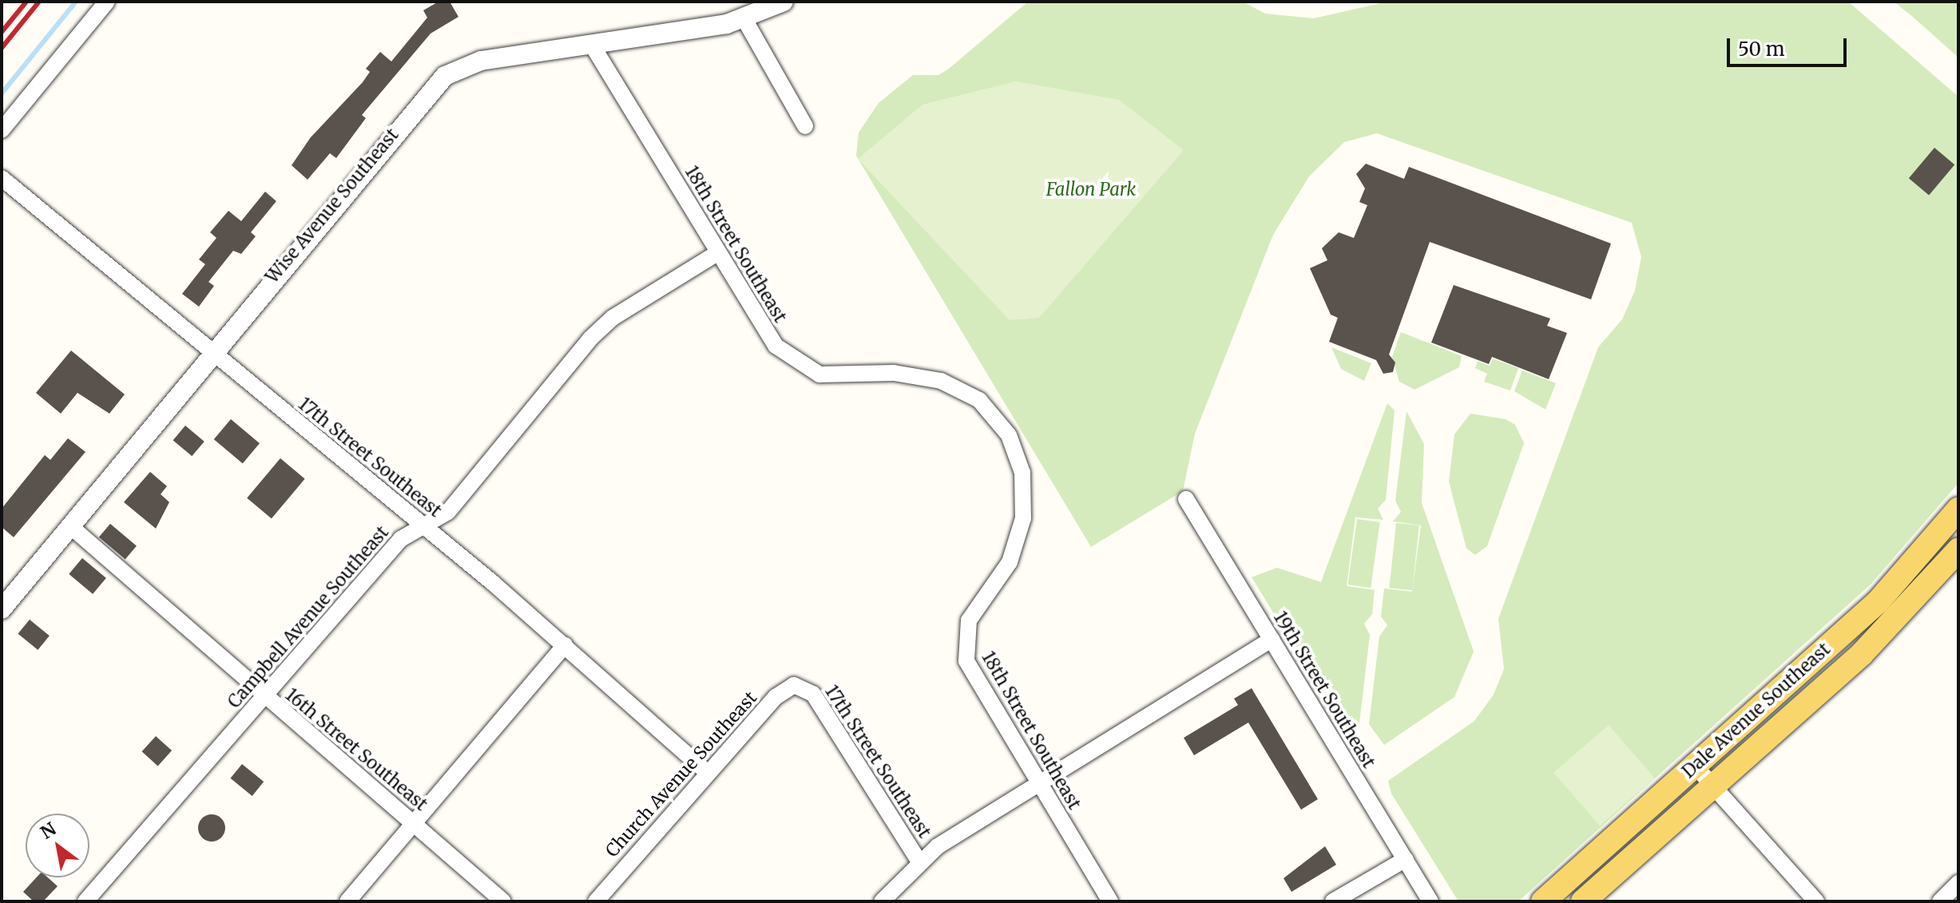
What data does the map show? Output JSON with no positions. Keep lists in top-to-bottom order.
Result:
{
  "streets": {
    "main road": ["Dale Avenue Southeast"],
    "street": [
      "Wise Avenue Southeast",
      "18th Street Southeast",
      "17th Street Southeast",
      "Campbell Avenue Southeast",
      "19th Street Southeast",
      "16th Street Southeast",
      "Church Avenue Southeast"
    ]
  },
  "crossings": [
    ["Wise Avenue Southeast", "18th Street Southeast"],
    ["Wise Avenue Southeast", "17th Street Southeast"],
    ["Wise Avenue Southeast", "16th Street Southeast"],
    ["18th Street Southeast", "Campbell Avenue Southeast"],
    ["17th Street Southeast", "Campbell Avenue Southeast"],
    ["17th Street Southeast", "Church Avenue Southeast"],
    ["Campbell Avenue Southeast", "16th Street Southeast"]
  ],
  "parks": ["Fallon Park"],
  "scale_bar": "50 m",
  "north": "top left"
}
